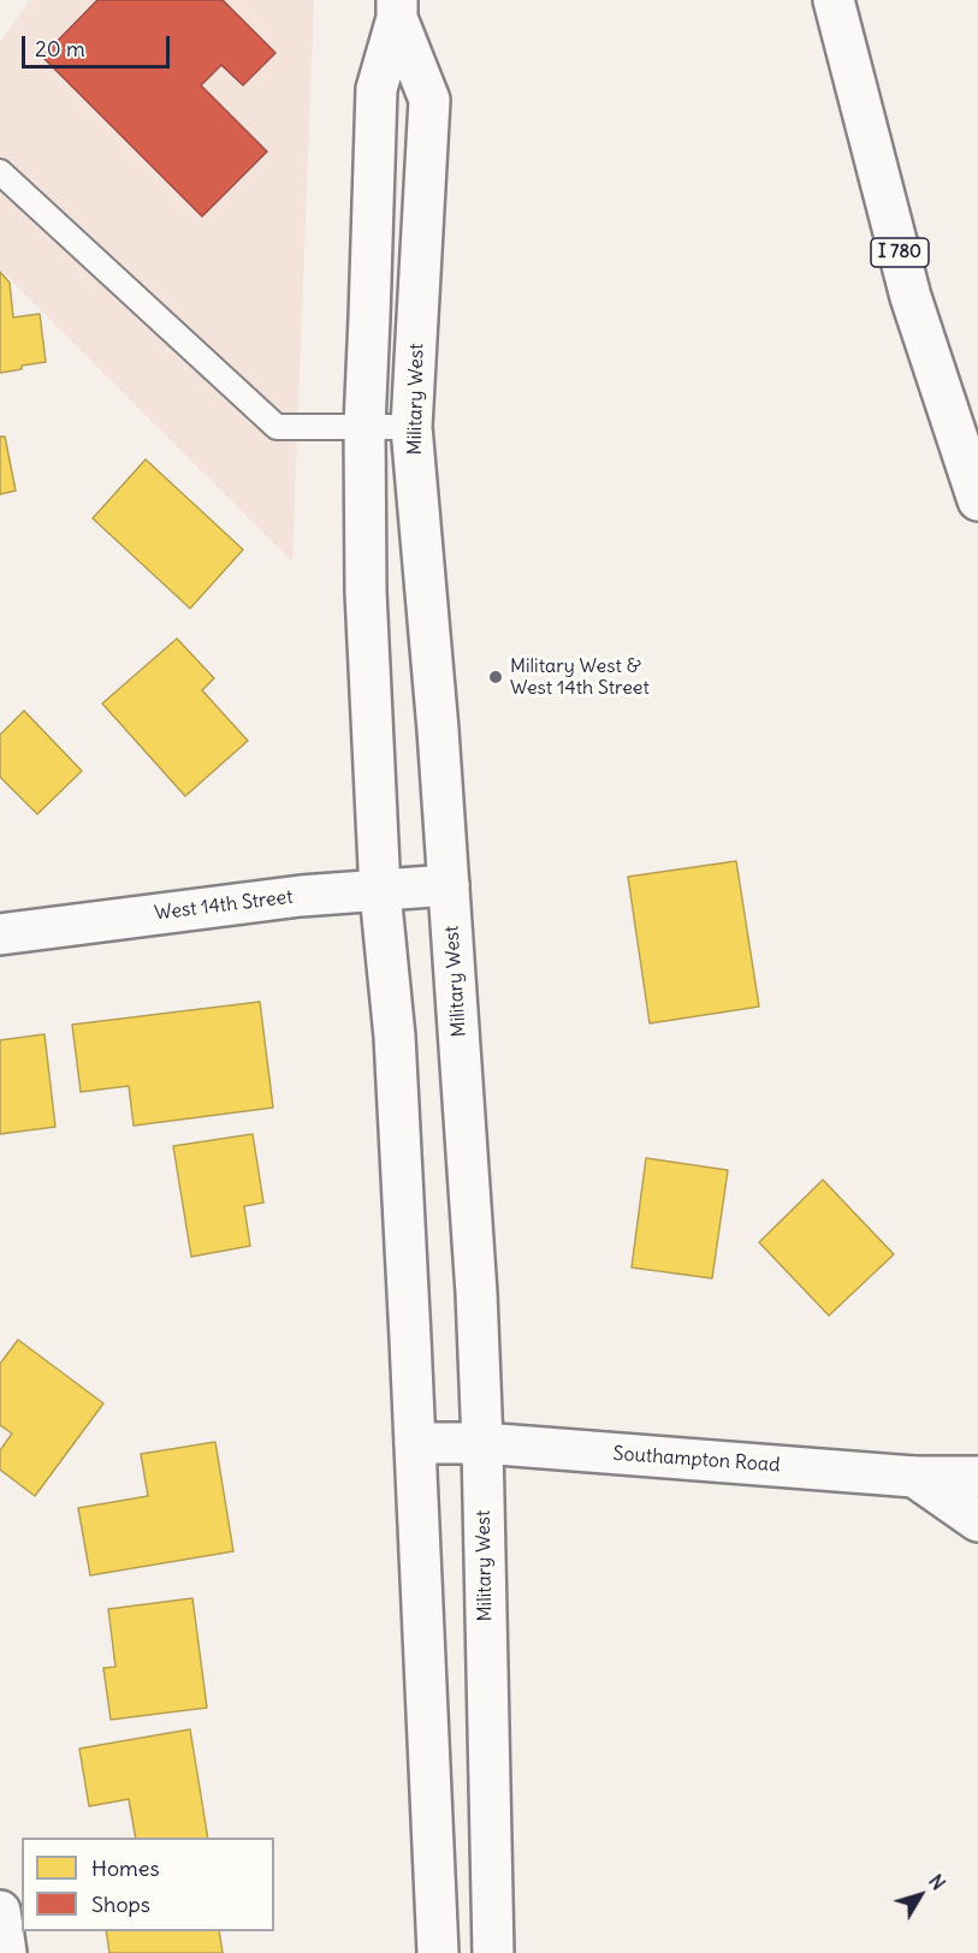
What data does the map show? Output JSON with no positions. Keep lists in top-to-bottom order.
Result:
{
  "streets": {
    "main road": [
      "I 780",
      "Military West",
      "West 14th Street",
      "Southampton Road"
    ]
  },
  "crossings": [
    ["Military West", "West 14th Street"],
    ["Military West", "Southampton Road"]
  ],
  "places": ["Military West & West 14th Street"],
  "legend": ["Homes", "Shops"],
  "scale_bar": "20 m",
  "north": "top right"
}
